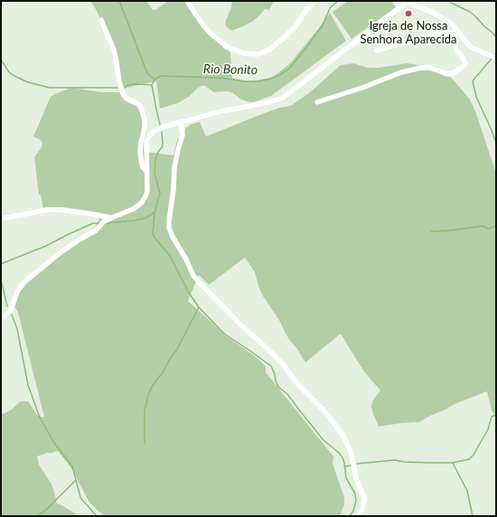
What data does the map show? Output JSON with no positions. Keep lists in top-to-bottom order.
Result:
{
  "water": ["Rio Bonito"],
  "places": ["Igreja de Nossa Senhora Aparecida"]
}
